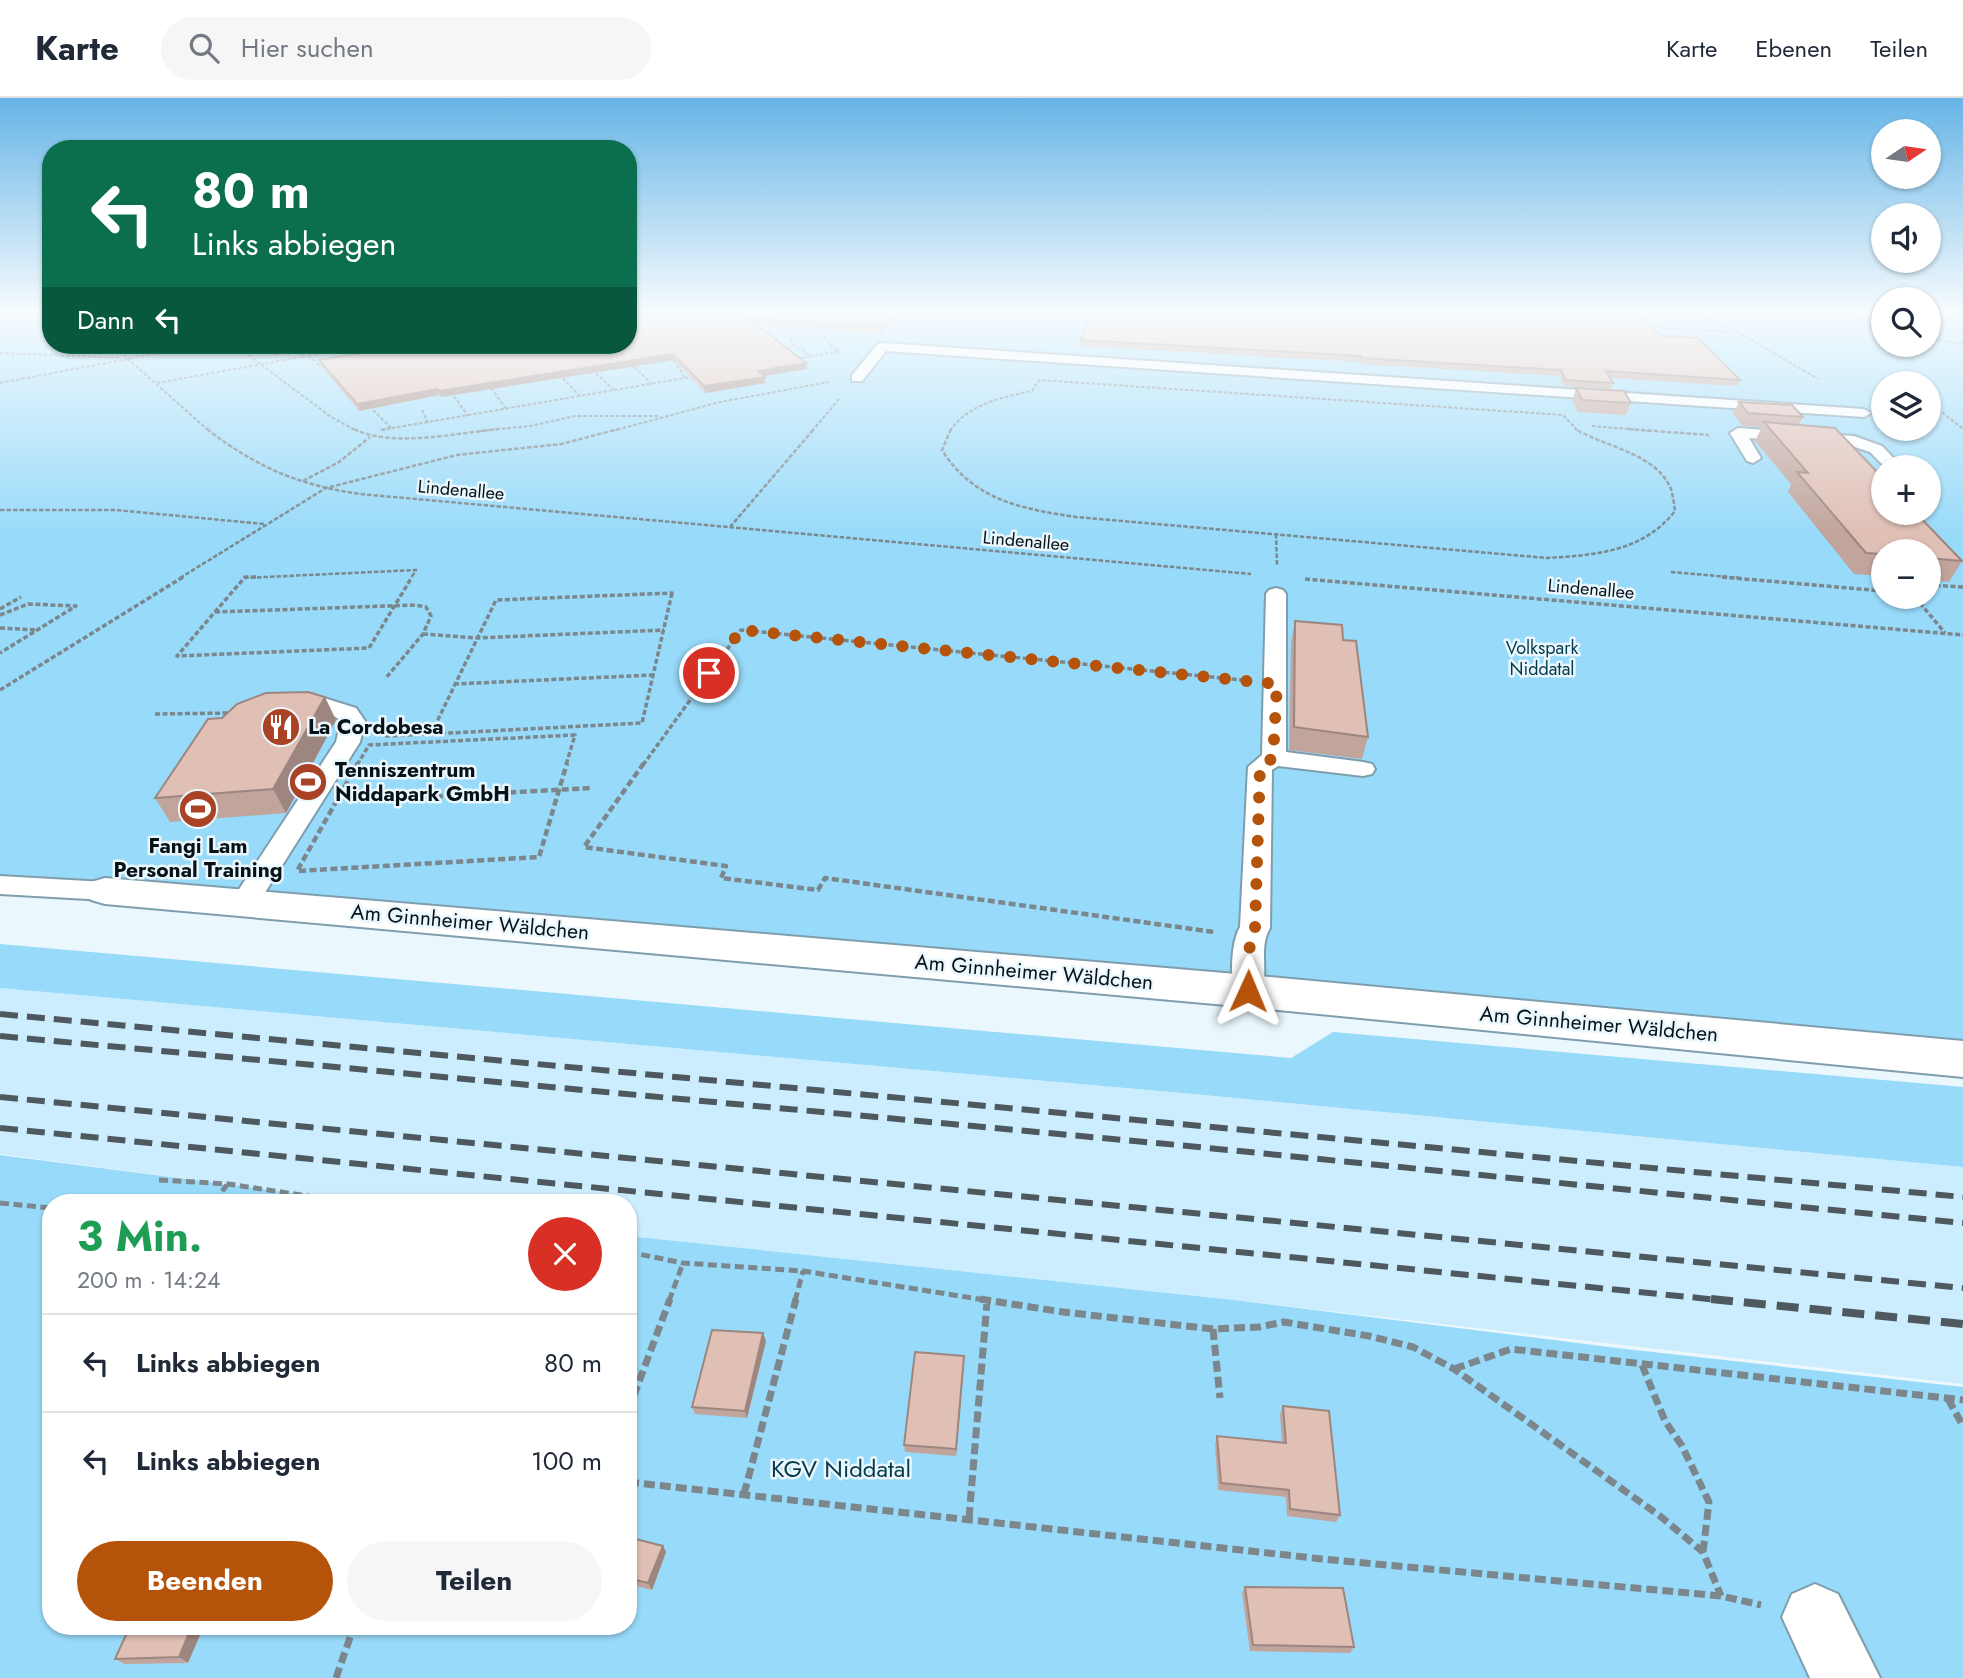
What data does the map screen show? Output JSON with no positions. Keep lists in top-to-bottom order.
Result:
{
  "streets": {
    "street": ["Am Ginnheimer Wäldchen"],
    "path": ["Lindenallee"]
  },
  "parks": ["Volkspark Niddatal", "KGV Niddatal"],
  "places": {
    "restaurant": ["La Cordobesa"],
    "sports": ["Tenniszentrum Niddapark GmbH", "Fangi Lam Personal Training"]
  },
  "north": "right",
  "page": {
    "header": "Karte",
    "search": "Hier suchen",
    "nav": ["Karte", "Ebenen", "Teilen"],
    "map_buttons": ["+", "−"],
    "turn": ["80 m", "Links abbiegen"],
    "then": "Dann",
    "heading": ["3 Min.", "200 m · 14:24"],
    "list": [
      {
        "name": "Links abbiegen",
        "value": "80 m"
      },
      {
        "name": "Links abbiegen",
        "value": "100 m"
      }
    ],
    "buttons": ["Beenden", "Teilen"]
  }
}
